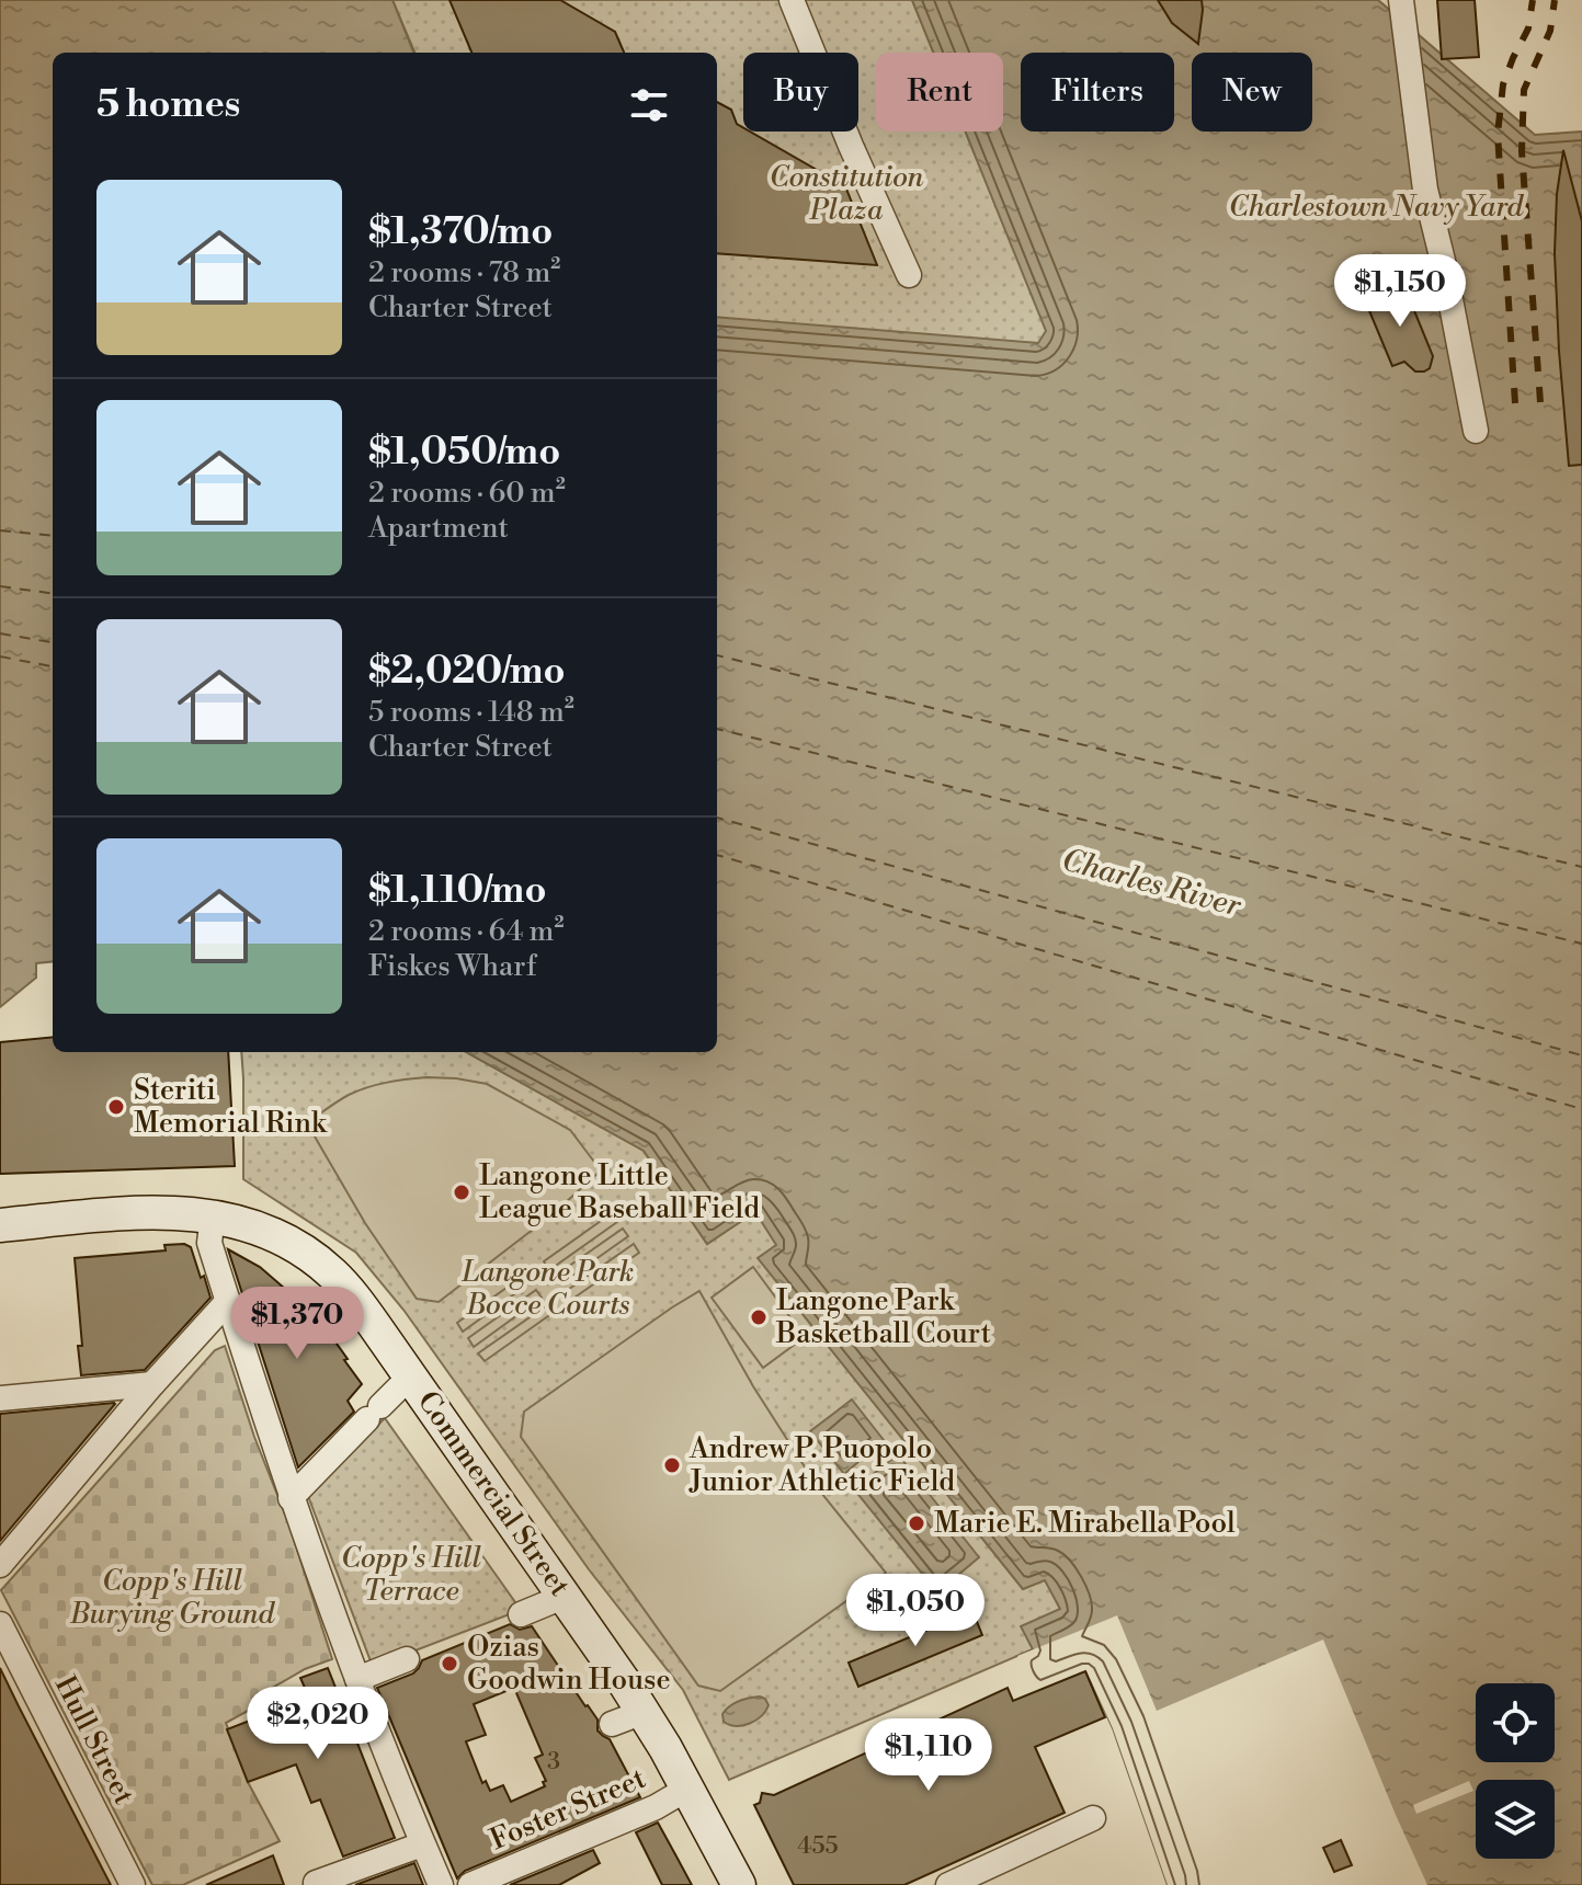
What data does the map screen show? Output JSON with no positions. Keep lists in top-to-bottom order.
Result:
{
  "streets": {
    "main road": ["Commercial Street"],
    "street": ["Hull Street", "Foster Street"]
  },
  "crossings": [
    ["Commercial Street", "Foster Street"]
  ],
  "water": ["Charles River"],
  "parks": [
    "Constitution Plaza",
    "Charlestown Navy Yard",
    "Langone Park Bocce Courts",
    "Copp's Hill Terrace",
    "Copp's Hill Burying Ground"
  ],
  "places": [
    "Steriti Memorial Rink",
    "Langone Little League Baseball Field",
    "Langone Park Basketball Court",
    "Andrew P. Puopolo Junior Athletic Field",
    "Marie E. Mirabella Pool",
    "Ozias Goodwin House"
  ],
  "house_numbers": ["3", "455"],
  "page": {
    "chip": [
      "Buy",
      "Rent",
      "Filters",
      "New"
    ],
    "heading": "5 homes",
    "list": [
      {
        "name": "$1,370/mo",
        "note": "2 rooms · 78 m² · Charter Street"
      },
      {
        "name": "$1,050/mo",
        "note": "2 rooms · 60 m² · Apartment"
      },
      {
        "name": "$2,020/mo",
        "note": "5 rooms · 148 m² · Charter Street"
      },
      {
        "name": "$1,110/mo",
        "note": "2 rooms · 64 m² · Fiskes Wharf"
      }
    ],
    "price": [
      "$1,150",
      "$1,370",
      "$1,050",
      "$2,020",
      "$1,110"
    ]
  }
}
